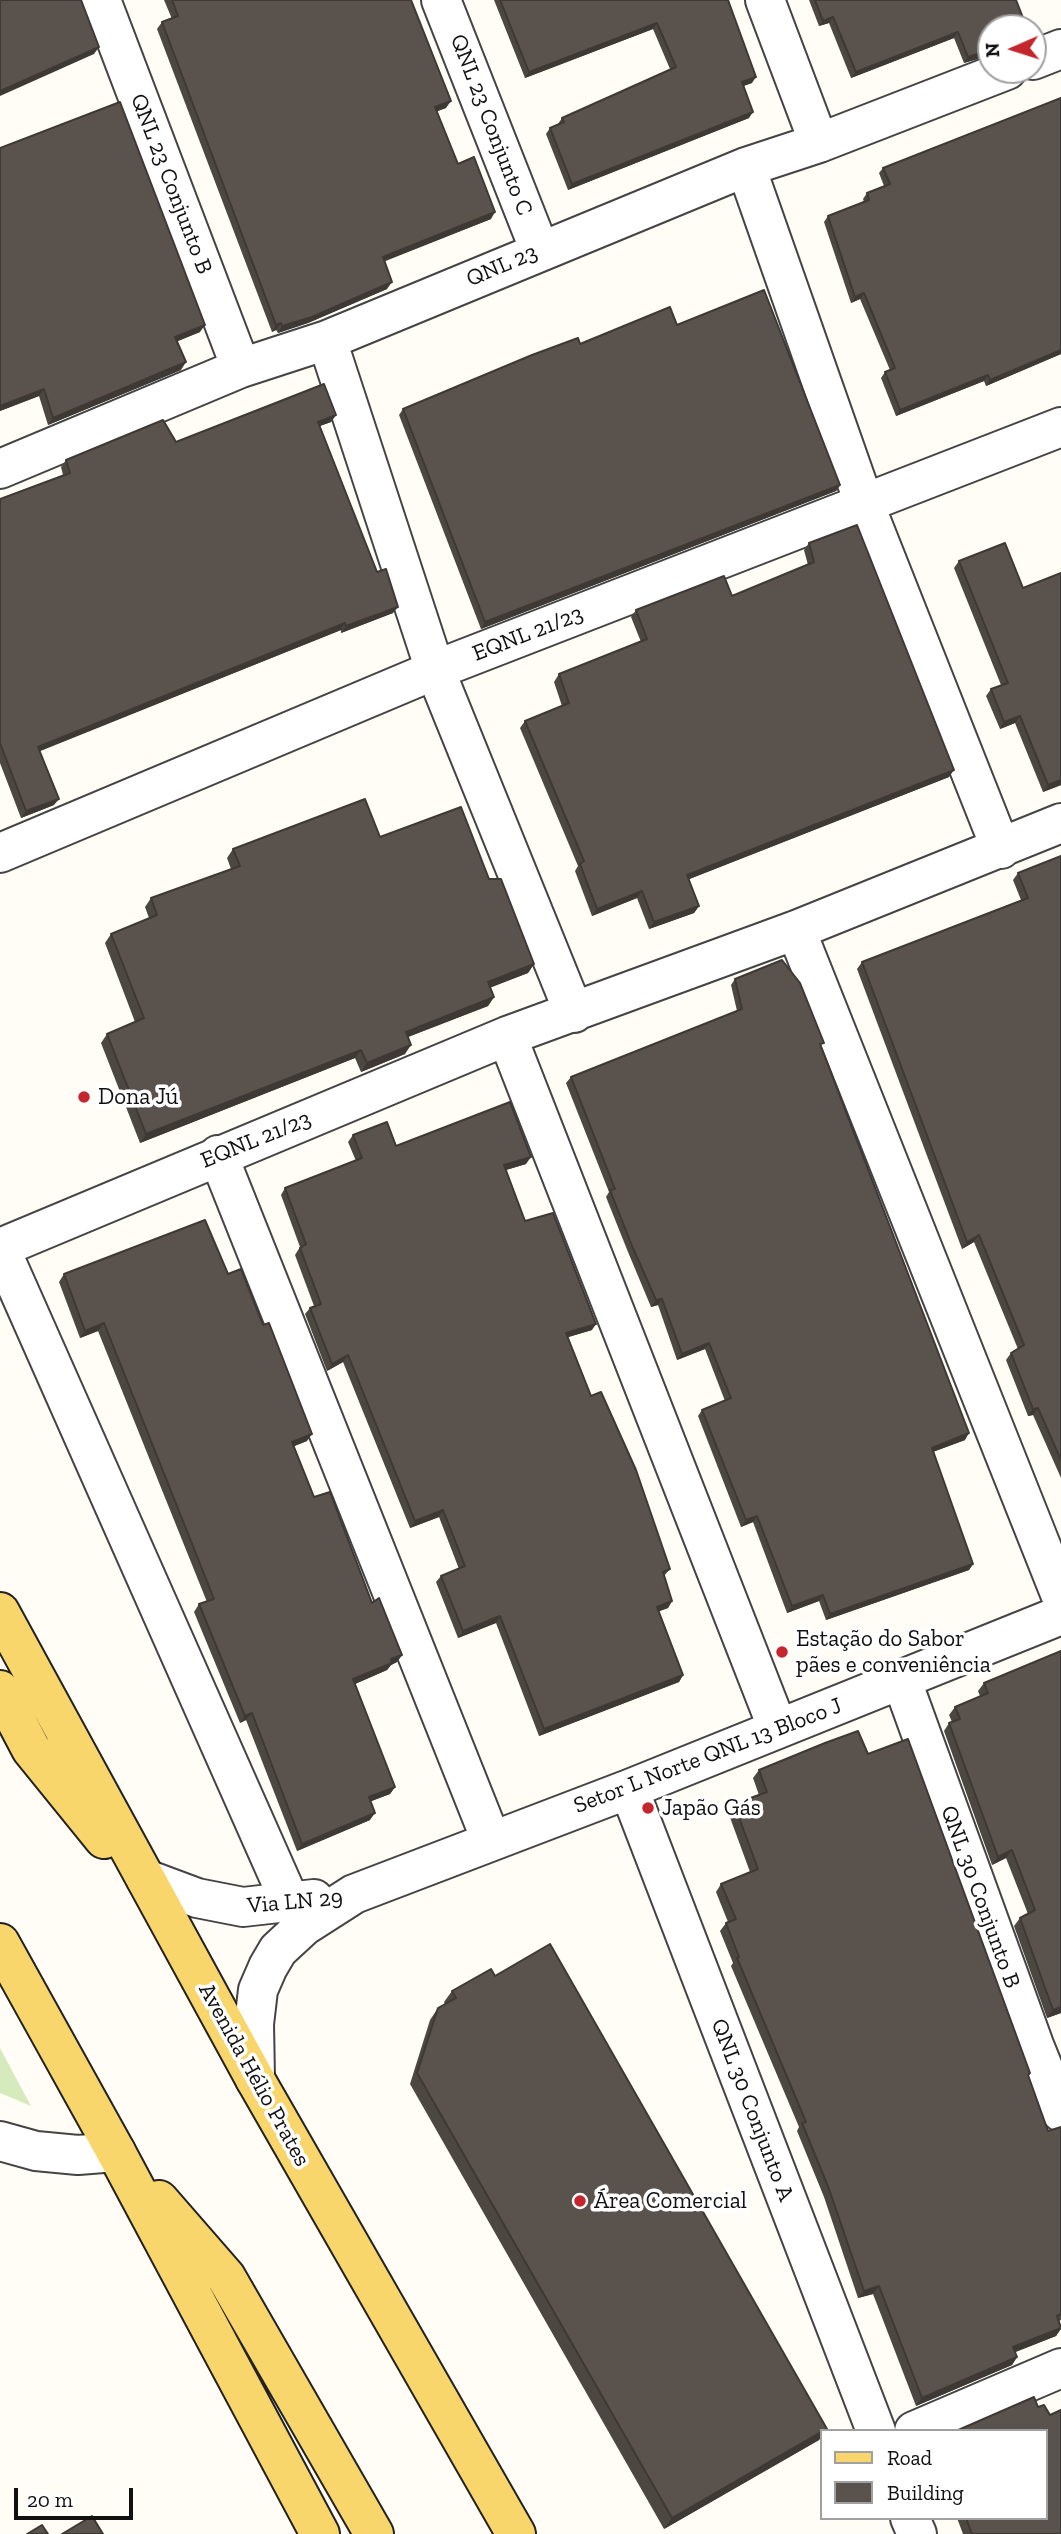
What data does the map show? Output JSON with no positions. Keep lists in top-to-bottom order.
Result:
{
  "streets": {
    "main road": ["Avenida Hélio Prates"],
    "street": [
      "QNL 23 Conjunto C",
      "QNL 23 Conjunto B",
      "QNL 23",
      "EQNL 21/23",
      "Setor L Norte QNL 13 Bloco J",
      "QNL 30 Conjunto B",
      "Via LN 29",
      "QNL 30 Conjunto A"
    ]
  },
  "crossings": [
    ["QNL 23 Conjunto C", "QNL 23"],
    ["QNL 23 Conjunto B", "QNL 23"],
    ["Setor L Norte QNL 13 Bloco J", "QNL 30 Conjunto B"],
    ["Setor L Norte QNL 13 Bloco J", "Via LN 29"],
    ["Setor L Norte QNL 13 Bloco J", "QNL 30 Conjunto A"],
    ["Via LN 29", "Avenida Hélio Prates"]
  ],
  "places": [
    "Dona Jú",
    "Estação do Sabor pães e conveniência",
    "Japão Gás",
    "Área Comercial"
  ],
  "legend": ["Road", "Building"],
  "scale_bar": "20 m",
  "north": "left"
}
